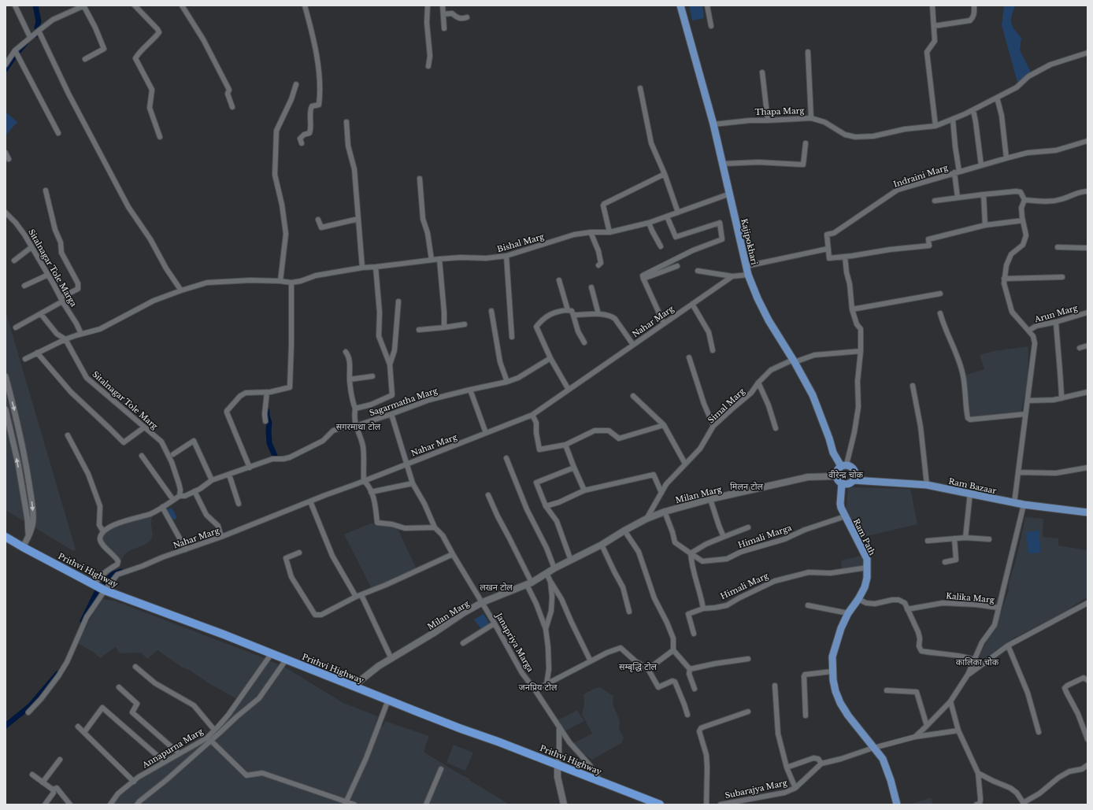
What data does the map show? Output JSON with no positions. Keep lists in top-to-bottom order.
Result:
{
  "streets": {
    "highway": ["Prithvi Highway"],
    "main road": [
      "Kajipokhari",
      "Ram Bazaar",
      "Milan Marg",
      "Ram Path"
    ],
    "street": [
      "Thapa Marg",
      "Indraini Marg",
      "Bishal Marg",
      "Sitalnagar Tole Marga",
      "Arun Marg",
      "Nahar Marg",
      "Sitalnagar Tole Marg",
      "Sagarmatha Marg",
      "Simal Marg",
      "Himali Marga",
      "Himali Marg",
      "Kalika Marg",
      "Janapriya Marga",
      "Annapurna Marg",
      "Subarajya Marg"
    ]
  },
  "crossings": [
    ["Thapa Marg", "Kajipokhari"],
    ["Kajipokhari", "Bishal Marg"],
    ["Kajipokhari", "Nahar Marg"],
    ["Kajipokhari", "Simal Marg"],
    ["Kajipokhari", "Ram Bazaar"],
    ["Kajipokhari", "Milan Marg"],
    ["Kajipokhari", "Ram Path"],
    ["Nahar Marg", "Janapriya Marga"],
    ["Sitalnagar Tole Marg", "Sagarmatha Marg"],
    ["Sagarmatha Marg", "Janapriya Marga"],
    ["Simal Marg", "Milan Marg"],
    ["Ram Bazaar", "Milan Marg"],
    ["Ram Bazaar", "Ram Path"],
    ["Milan Marg", "Himali Marga"],
    ["Milan Marg", "Ram Path"],
    ["Milan Marg", "Prithvi Highway"],
    ["Milan Marg", "Janapriya Marga"],
    ["Himali Marga", "Ram Path"],
    ["Ram Path", "Himali Marg"],
    ["Prithvi Highway", "Janapriya Marga"],
    ["Prithvi Highway", "Annapurna Marg"]
  ],
  "districts": [
    "सगरमाथा टोल",
    "वीरेन्द्र चोक",
    "मिलन टोल",
    "लखन टोल",
    "कालिका चोक",
    "सम्बृद्धि टोल",
    "जनप्रिय टोल"
  ]
}
